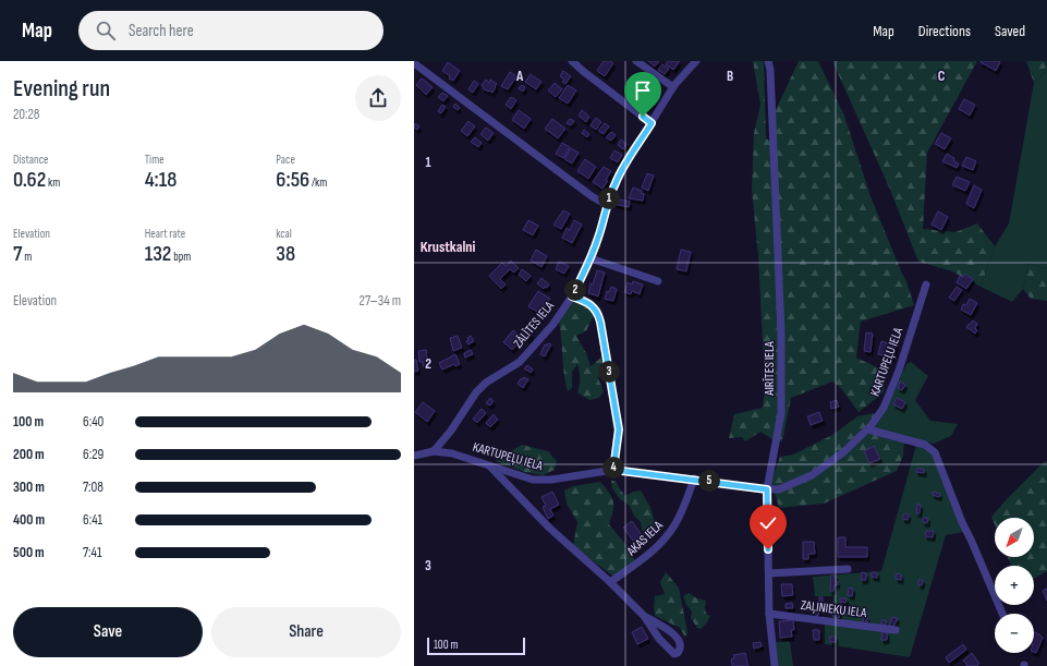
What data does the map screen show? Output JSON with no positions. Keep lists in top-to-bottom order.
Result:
{
  "streets": {
    "street": [
      "ZĀLĪTES IELA",
      "KARTUPEĻU IELA",
      "AIRĪTES IELA",
      "AKAS IELA",
      "ZAĻINIEKU IELA"
    ]
  },
  "crossings": [
    ["ZĀLĪTES IELA", "KARTUPEĻU IELA"],
    ["KARTUPEĻU IELA", "AIRĪTES IELA"],
    ["KARTUPEĻU IELA", "AKAS IELA"],
    ["AIRĪTES IELA", "ZAĻINIEKU IELA"]
  ],
  "districts": ["Krustkalni"],
  "scale_bar": "100 m",
  "north": "bottom left",
  "page": {
    "header": "Map",
    "search": "Search here",
    "nav": ["Map", "Directions", "Saved"],
    "heading": ["Evening run", "20:28"],
    "stats": [
      ["Distance", "0.62 km"],
      ["Time", "4:18"],
      ["Pace", "6:56 /km"],
      ["Elevation", "7 m"],
      ["Heart rate", "132 bpm"],
      ["kcal", "38"]
    ],
    "pins": [
      "1",
      "2",
      "3",
      "4",
      "5"
    ],
    "chart": ["Elevation", "27–34 m"],
    "list": [
      {
        "name": "100 m",
        "note": "6:40"
      },
      {
        "name": "200 m",
        "note": "6:29"
      },
      {
        "name": "300 m",
        "note": "7:08"
      },
      {
        "name": "400 m",
        "note": "6:41"
      },
      {
        "name": "500 m",
        "note": "7:41"
      }
    ],
    "map_buttons": ["+", "−"],
    "buttons": ["Save", "Share"],
    "scale": "100 m"
  },
  "grid": {
    "columns": ["A", "B", "C"],
    "rows": ["1", "2", "3"]
  }
}
